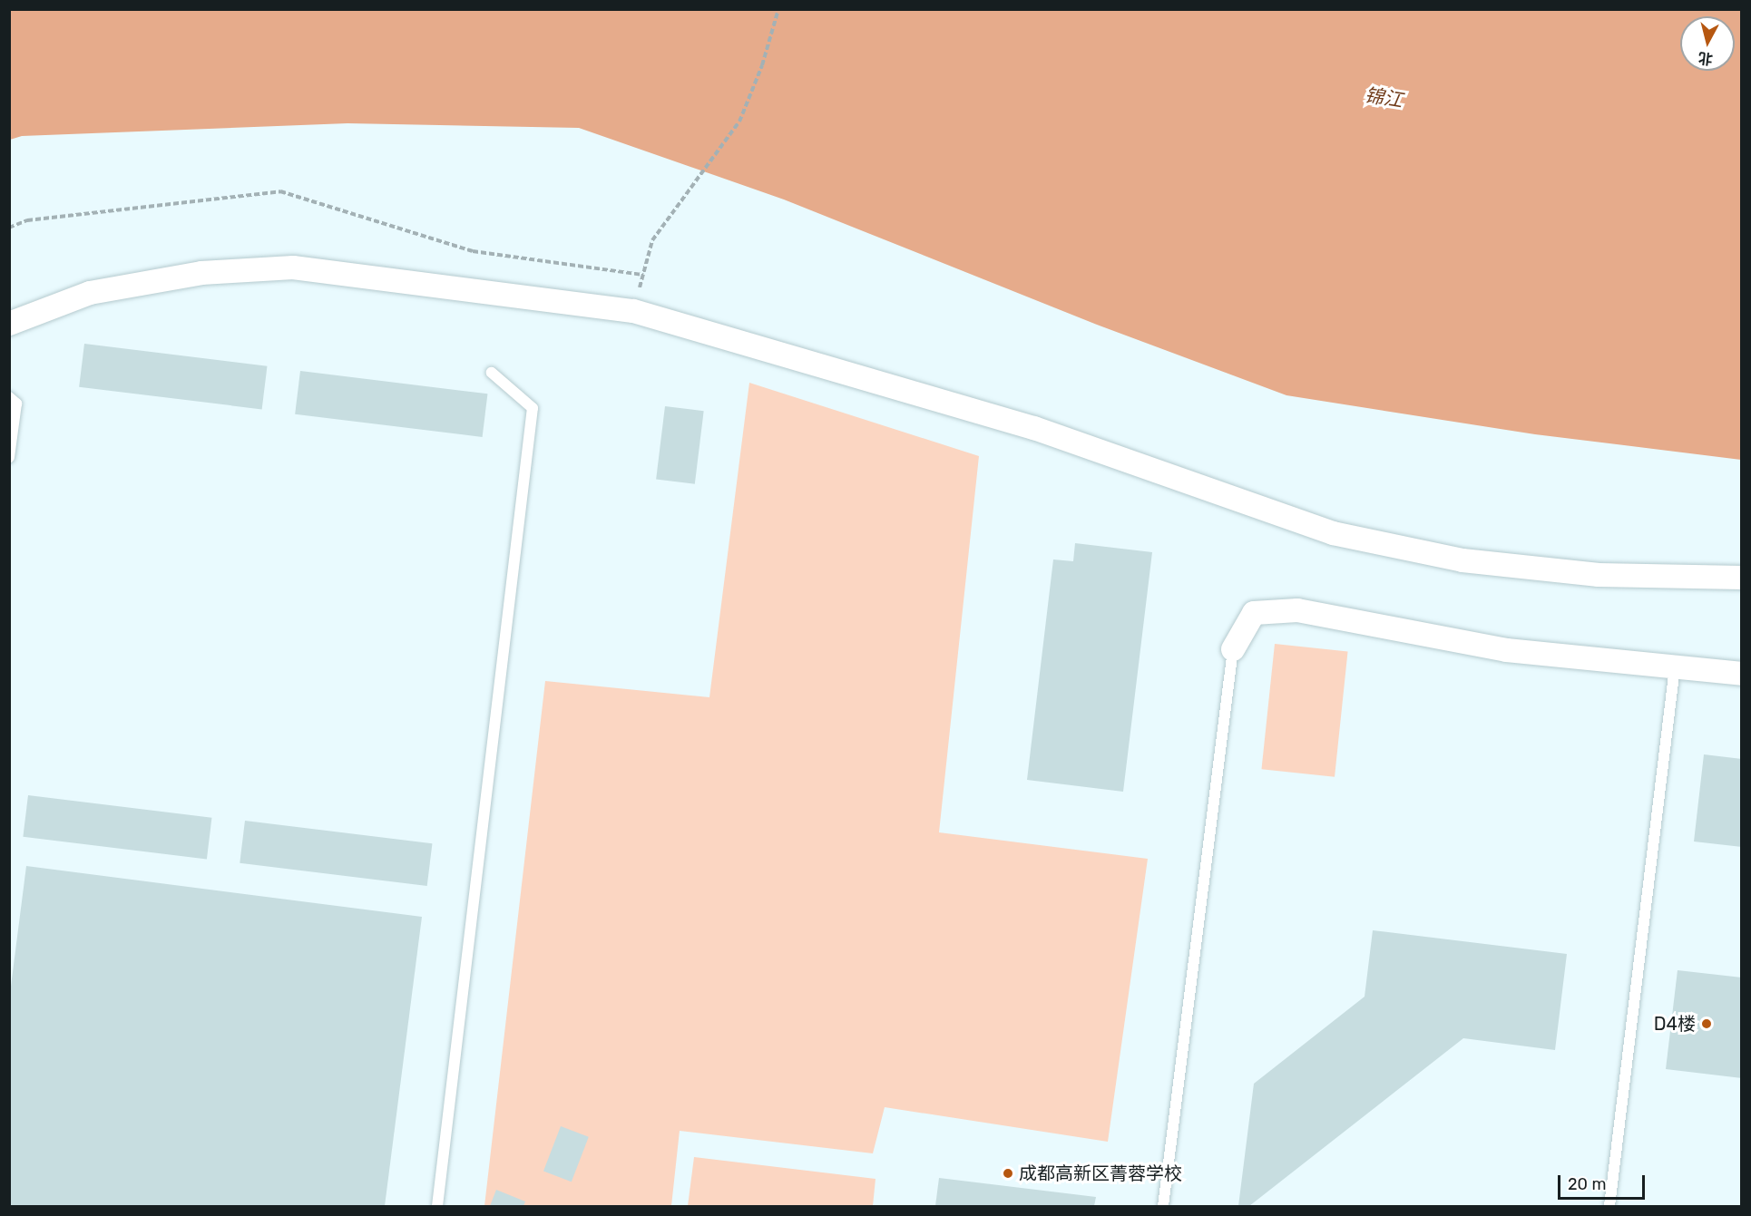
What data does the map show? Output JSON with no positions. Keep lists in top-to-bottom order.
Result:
{
  "water": ["锦江"],
  "places": ["D4楼", "成都高新区菁蓉学校"],
  "scale_bar": "20 m",
  "north": "bottom"
}
